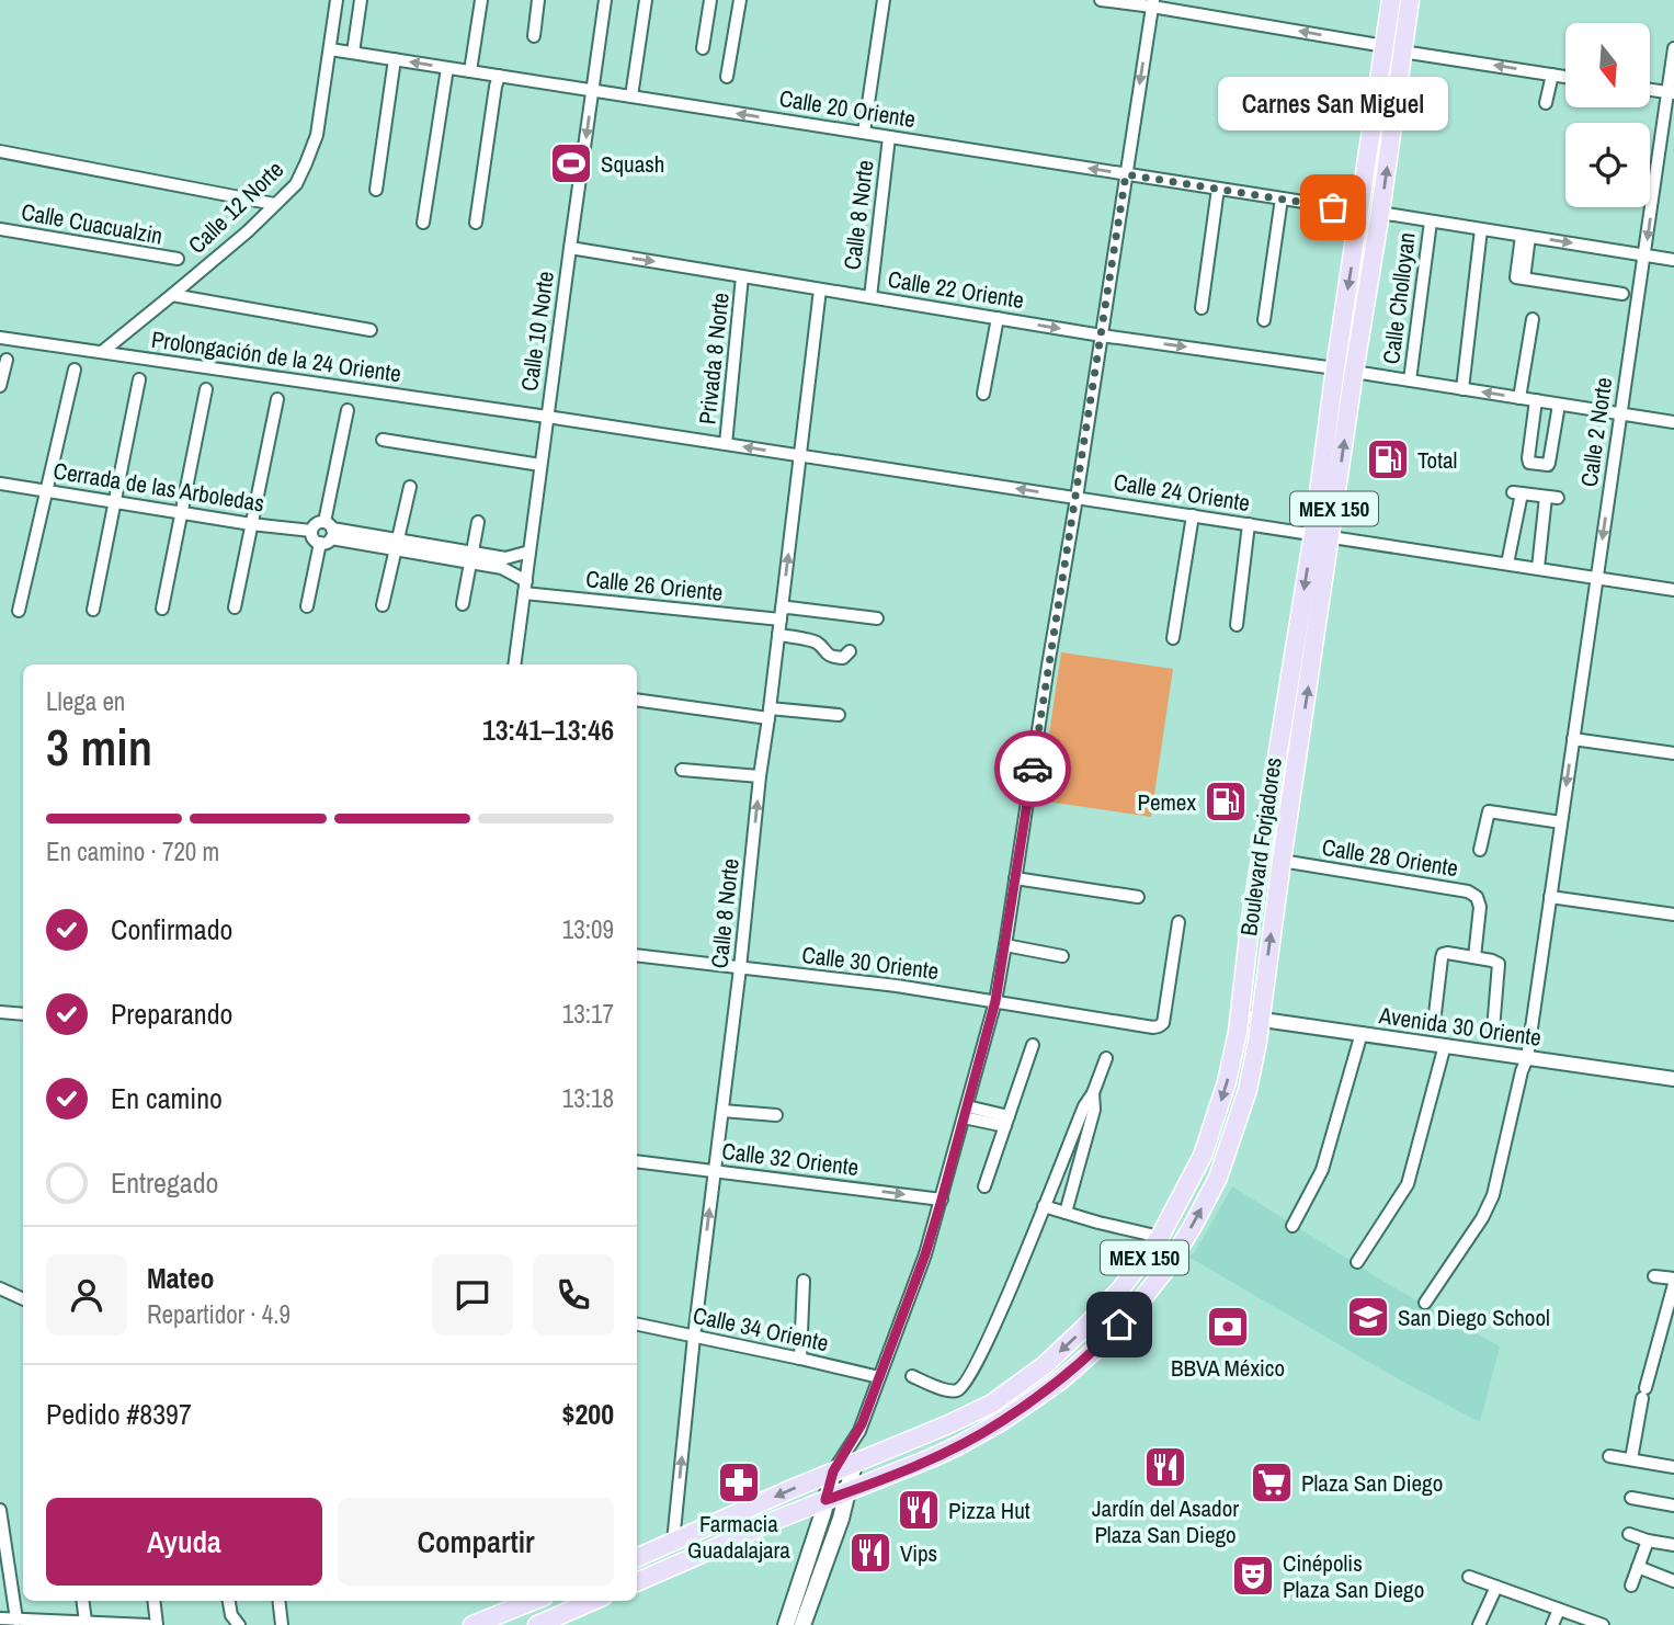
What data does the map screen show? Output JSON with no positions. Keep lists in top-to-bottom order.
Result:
{
  "streets": {
    "main road": ["MEX 150", "Boulevard Forjadores"],
    "street": [
      "Calle 20 Oriente",
      "Calle 12 Norte",
      "Calle 8 Norte",
      "Calle Cuacualzin",
      "Calle 22 Oriente",
      "Calle Cholloyan",
      "Calle 10 Norte",
      "Prolongación de la 24 Oriente",
      "Privada 8 Norte",
      "Calle 2 Norte",
      "Cerrada de las Arboledas",
      "Calle 24 Oriente",
      "Calle 26 Oriente",
      "Calle 28 Oriente",
      "Calle 30 Oriente",
      "Avenida 30 Oriente",
      "Calle 32 Oriente",
      "Calle 34 Oriente"
    ]
  },
  "crossings": [
    ["Calle 20 Oriente", "Calle 12 Norte"],
    ["Calle 20 Oriente", "Calle 8 Norte"],
    ["Calle 20 Oriente", "Calle 10 Norte"],
    ["Calle 20 Oriente", "Boulevard Forjadores"],
    ["Calle 12 Norte", "Prolongación de la 24 Oriente"],
    ["Calle 8 Norte", "Calle 22 Oriente"],
    ["Calle 8 Norte", "Calle 24 Oriente"],
    ["Calle 8 Norte", "MEX 150"],
    ["Calle 8 Norte", "Calle 26 Oriente"],
    ["Calle 8 Norte", "Calle 30 Oriente"],
    ["Calle 8 Norte", "Calle 32 Oriente"],
    ["Calle 8 Norte", "Calle 34 Oriente"],
    ["Calle 22 Oriente", "Calle 10 Norte"],
    ["Calle 22 Oriente", "Privada 8 Norte"],
    ["Calle 22 Oriente", "Boulevard Forjadores"],
    ["Calle 10 Norte", "Prolongación de la 24 Oriente"],
    ["Calle 10 Norte", "Calle 24 Oriente"],
    ["Calle 10 Norte", "Calle 26 Oriente"],
    ["Prolongación de la 24 Oriente", "Calle 24 Oriente"],
    ["Privada 8 Norte", "Calle 24 Oriente"],
    ["Calle 2 Norte", "Calle 24 Oriente"],
    ["Calle 2 Norte", "Avenida 30 Oriente"],
    ["Calle 24 Oriente", "Boulevard Forjadores"],
    ["MEX 150", "Boulevard Forjadores"],
    ["Boulevard Forjadores", "Calle 28 Oriente"],
    ["Boulevard Forjadores", "Avenida 30 Oriente"]
  ],
  "one_way": [
    "Calle 20 Oriente",
    "Calle 8 Norte",
    "Calle 22 Oriente",
    "Calle 32 Oriente"
  ],
  "places": {
    "sports": ["Squash"],
    "other": ["Carnes San Miguel"],
    "fuel station": ["Total", "Pemex"],
    "school or university": ["San Diego School"],
    "bank": ["BBVA México"],
    "restaurant": ["Jardín del Asador Plaza San Diego", "Pizza Hut", "Vips"],
    "pharmacy": ["Farmacia Guadalajara"],
    "supermarket": ["Plaza San Diego"],
    "theatre": ["Cinépolis Plaza San Diego"]
  },
  "north": "bottom",
  "page": {
    "bubble": "Carnes San Miguel",
    "heading": ["3 min", "Llega en", "13:41–13:46"],
    "panel": [
      "Mateo",
      "Repartidor · 4.9",
      "Pedido #8397",
      "$200"
    ],
    "bar": "En camino · 720 m",
    "list": [
      ["Confirmado", "13:09"],
      ["Preparando", "13:17"],
      ["En camino", "13:18"],
      "Entregado"
    ],
    "buttons": ["Ayuda", "Compartir"]
  }
}
